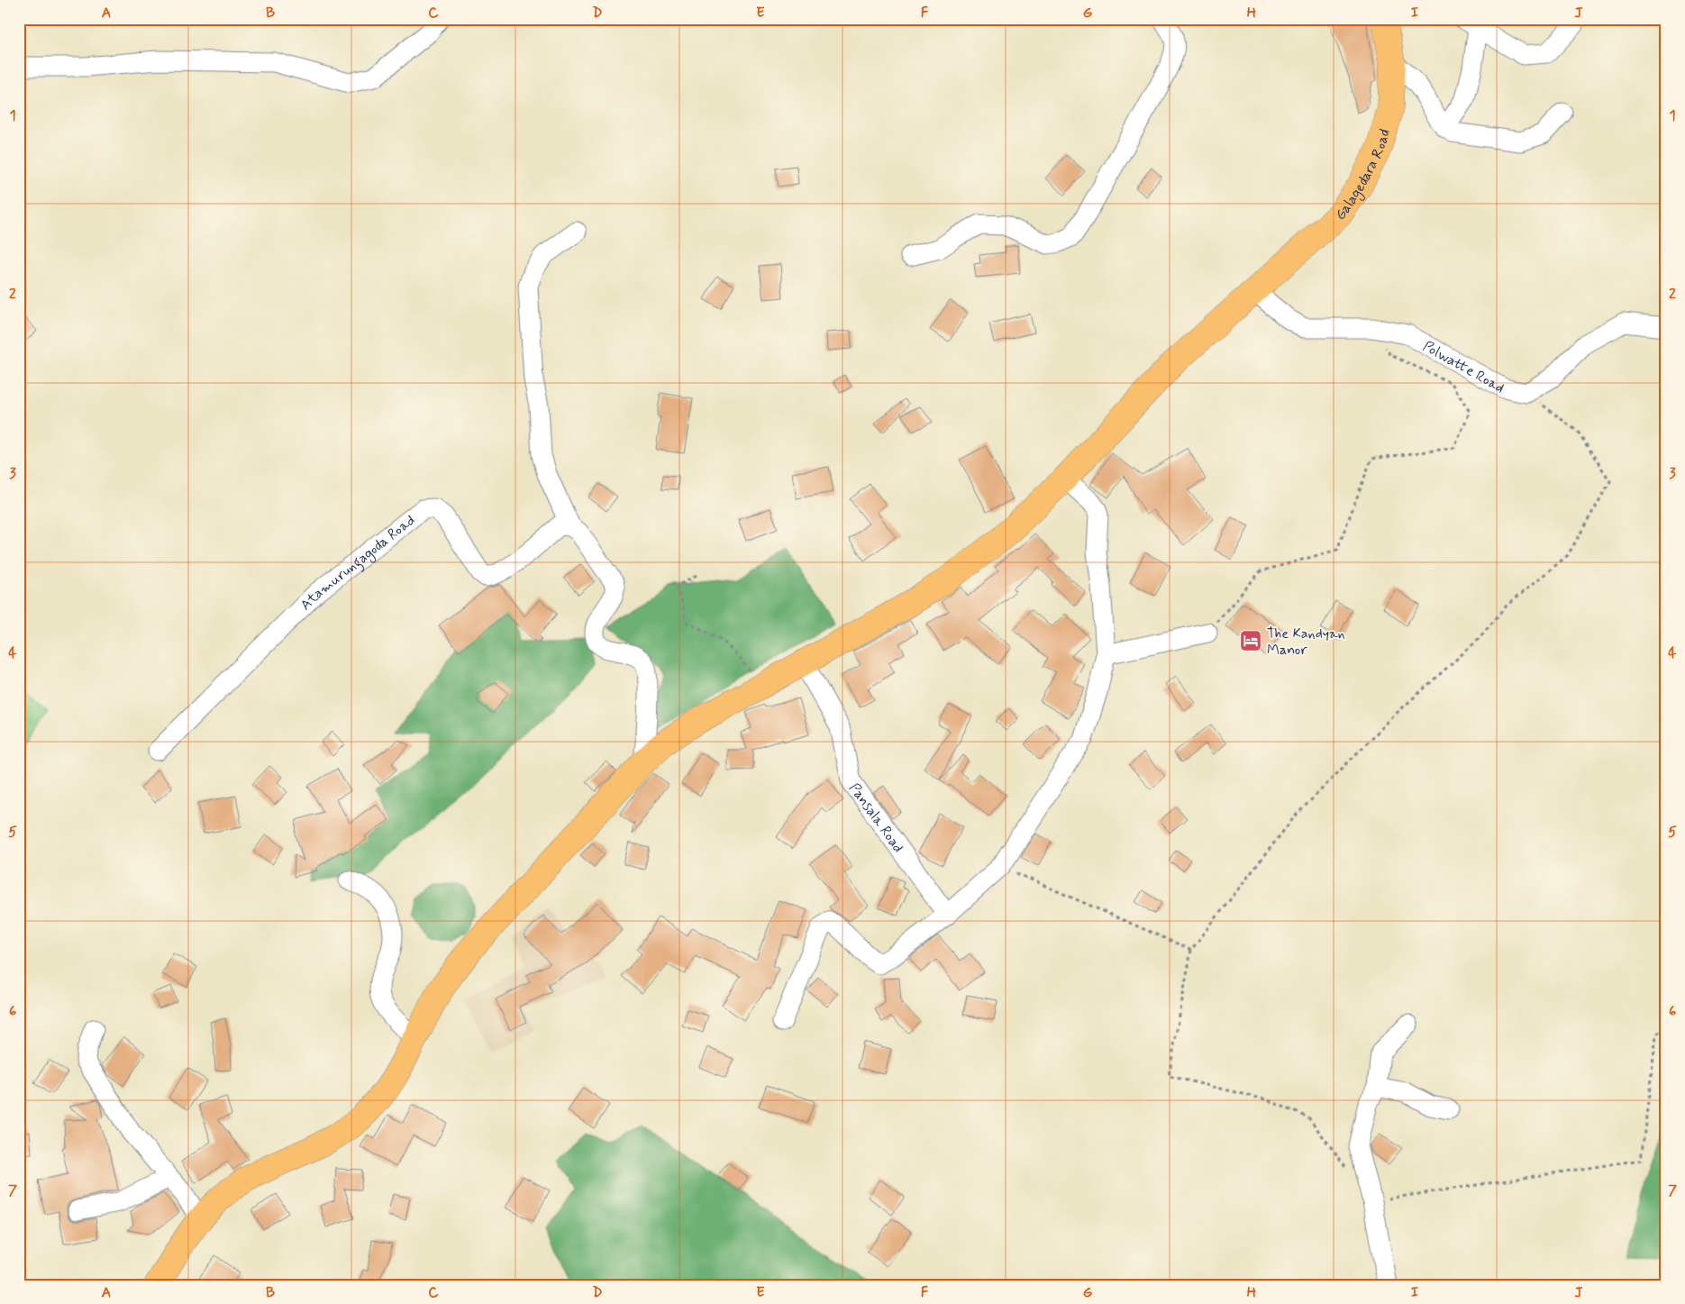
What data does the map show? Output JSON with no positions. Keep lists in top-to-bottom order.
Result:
{
  "streets": {
    "highway": ["Galagedara Road"],
    "street": ["Polwatte Road", "Atamurungagoda Road", "Pansala Road"]
  },
  "crossings": [
    ["Galagedara Road", "Polwatte Road"],
    ["Galagedara Road", "Pansala Road"]
  ],
  "places": {
    "hotel": ["The Kandyan Manor"]
  },
  "grid": {
    "columns": [
      "A",
      "B",
      "C",
      "D",
      "E",
      "F",
      "G",
      "H",
      "I",
      "J"
    ],
    "rows": [
      "1",
      "2",
      "3",
      "4",
      "5",
      "6",
      "7"
    ]
  }
}
